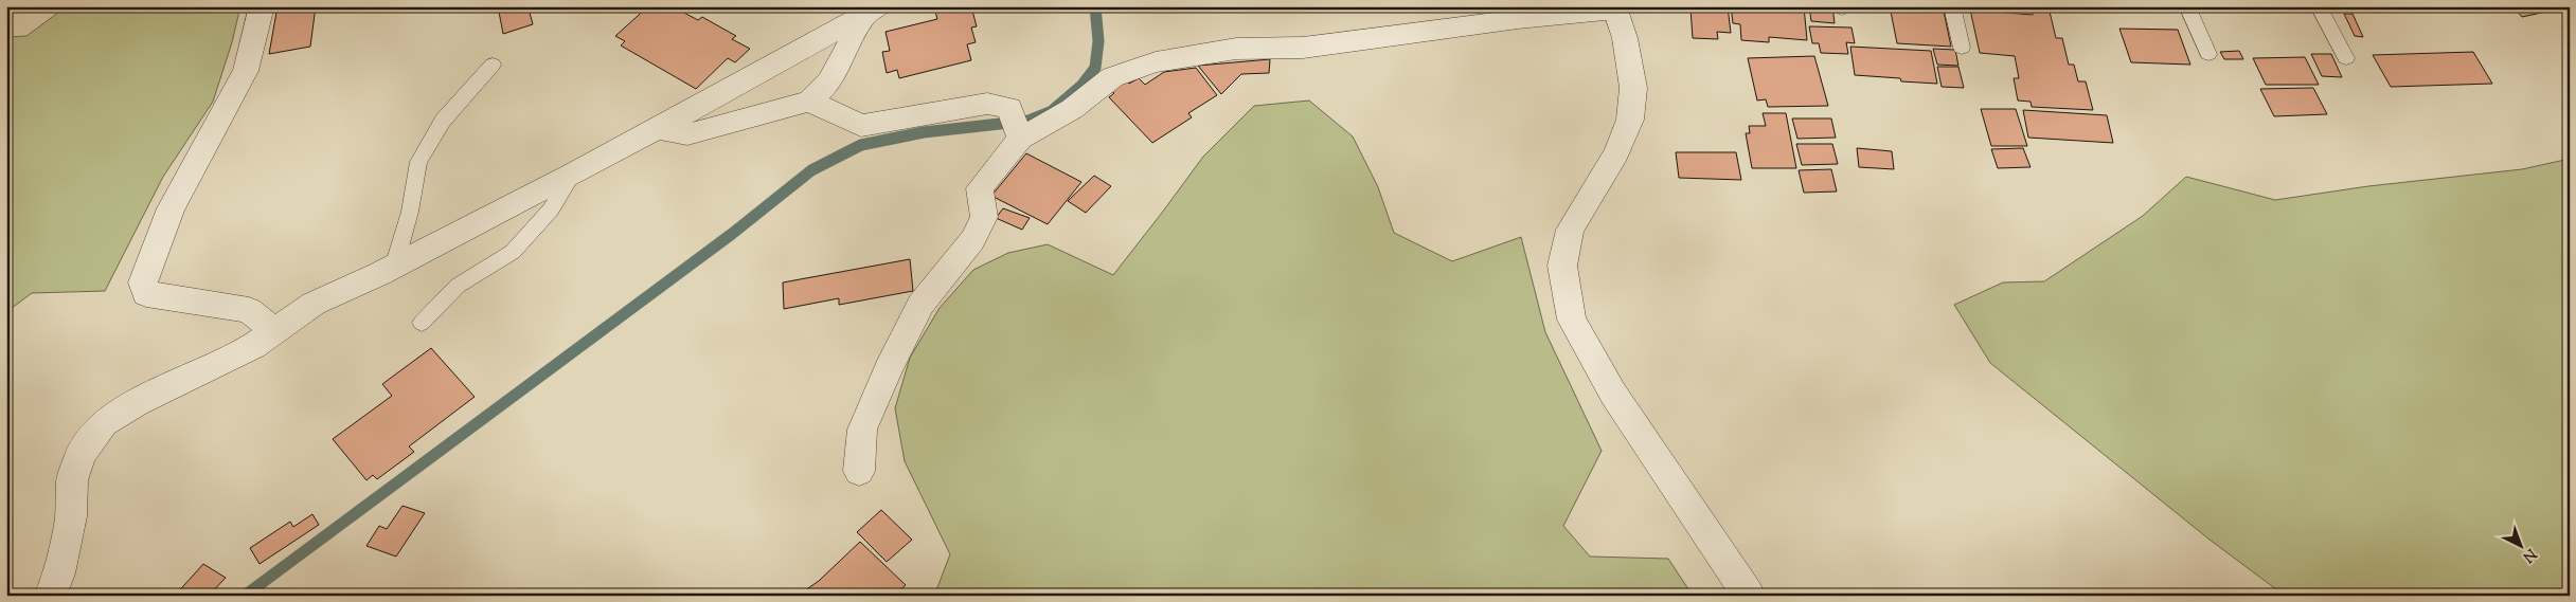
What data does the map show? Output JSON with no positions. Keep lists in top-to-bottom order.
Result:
{
  "north": "bottom right"
}
